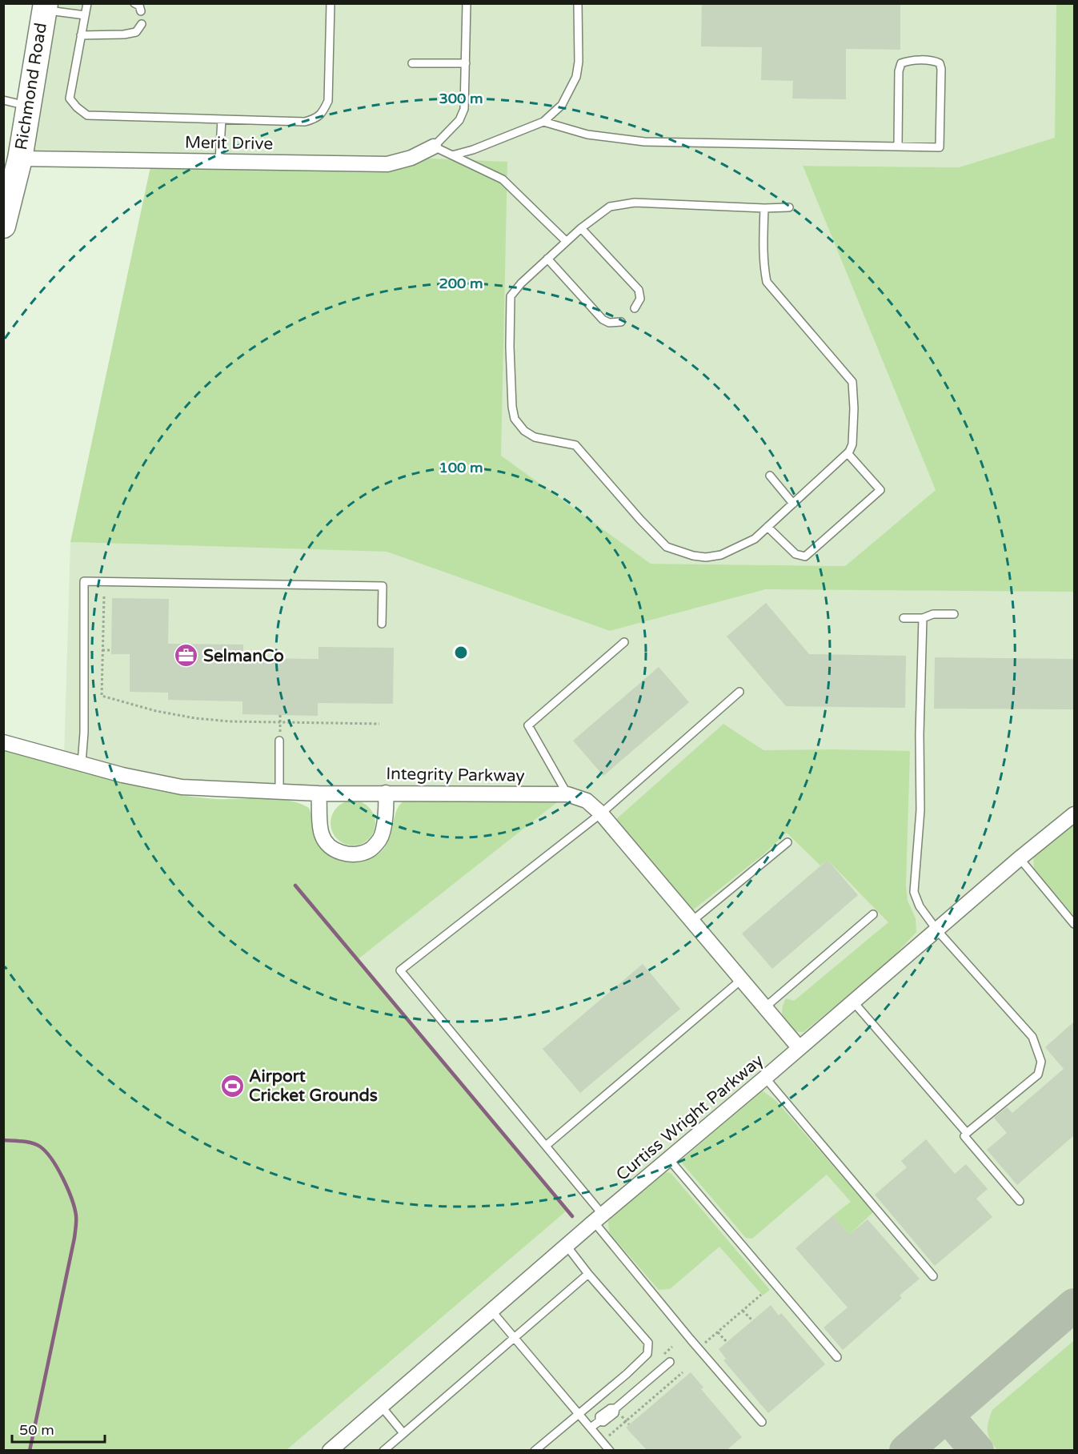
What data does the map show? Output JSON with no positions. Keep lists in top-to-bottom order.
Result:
{
  "streets": {
    "main road": ["Richmond Road"],
    "street": ["Merit Drive", "Integrity Parkway", "Curtiss Wright Parkway"]
  },
  "crossings": [
    ["Richmond Road", "Merit Drive"],
    ["Integrity Parkway", "Curtiss Wright Parkway"]
  ],
  "places": {
    "office": ["SelmanCo"],
    "sports": ["Airport Cricket Grounds"]
  },
  "scale_bar": "50 m",
  "rings": ["300 m", "200 m", "100 m"]
}
